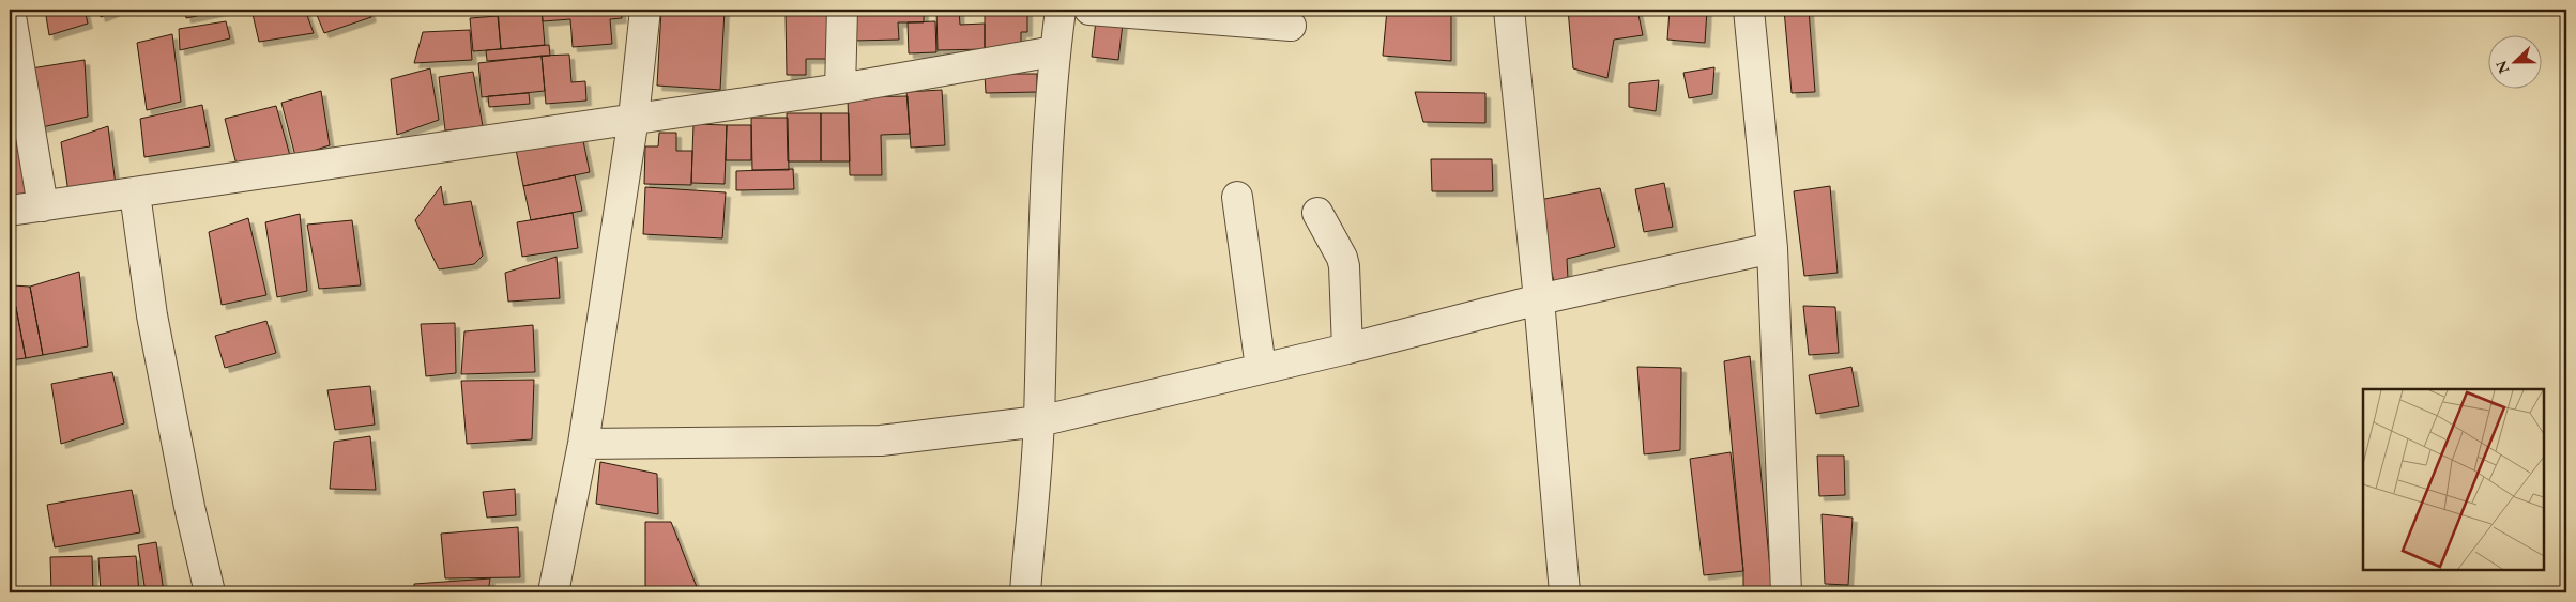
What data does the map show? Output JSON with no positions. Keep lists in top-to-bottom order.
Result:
{
  "north": "left"
}
